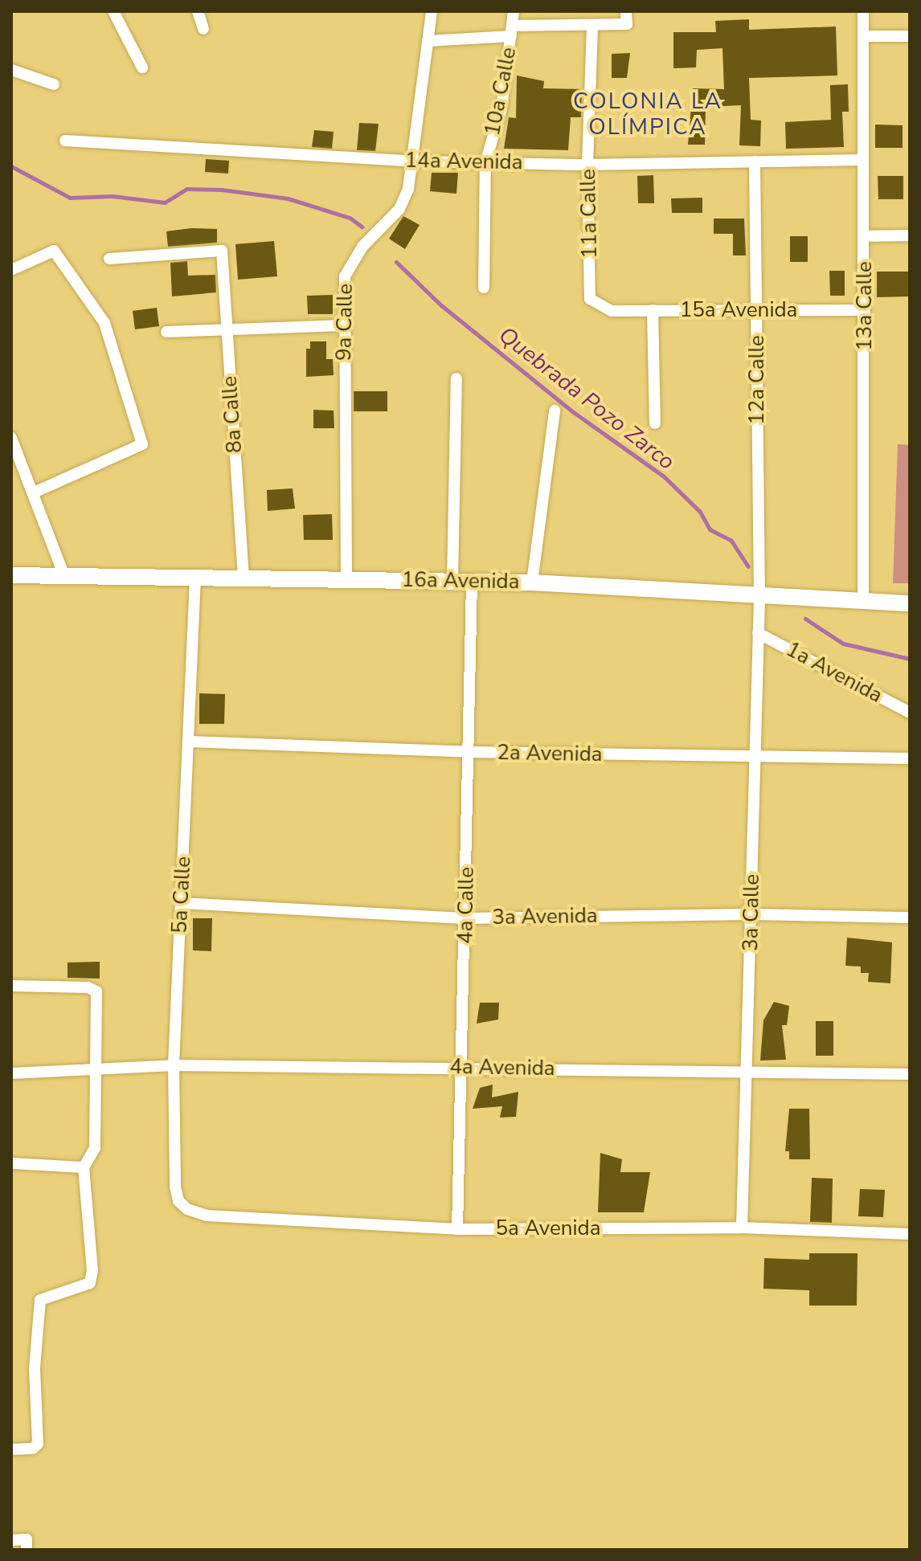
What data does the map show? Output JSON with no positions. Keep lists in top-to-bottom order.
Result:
{
  "streets": {
    "street": [
      "10a Calle",
      "14a Avenida",
      "11a Calle",
      "13a Calle",
      "15a Avenida",
      "9a Calle",
      "12a Calle",
      "8a Calle",
      "16a Avenida",
      "1a Avenida",
      "2a Avenida",
      "5a Calle",
      "4a Calle",
      "3a Calle",
      "3a Avenida",
      "4a Avenida",
      "5a Avenida"
    ]
  },
  "crossings": [
    ["10a Calle", "14a Avenida"],
    ["14a Avenida", "11a Calle"],
    ["14a Avenida", "13a Calle"],
    ["14a Avenida", "9a Calle"],
    ["14a Avenida", "12a Calle"],
    ["11a Calle", "15a Avenida"],
    ["13a Calle", "15a Avenida"],
    ["13a Calle", "16a Avenida"],
    ["15a Avenida", "12a Calle"],
    ["9a Calle", "16a Avenida"],
    ["12a Calle", "16a Avenida"],
    ["12a Calle", "3a Calle"],
    ["8a Calle", "16a Avenida"],
    ["16a Avenida", "5a Calle"],
    ["16a Avenida", "4a Calle"],
    ["16a Avenida", "3a Calle"],
    ["1a Avenida", "3a Calle"],
    ["2a Avenida", "5a Calle"],
    ["2a Avenida", "4a Calle"],
    ["2a Avenida", "3a Calle"],
    ["5a Calle", "3a Avenida"],
    ["5a Calle", "4a Avenida"],
    ["5a Calle", "5a Avenida"],
    ["4a Calle", "3a Avenida"],
    ["4a Calle", "4a Avenida"],
    ["4a Calle", "5a Avenida"],
    ["3a Calle", "3a Avenida"],
    ["3a Calle", "4a Avenida"],
    ["3a Calle", "5a Avenida"]
  ],
  "districts": ["COLONIA LA OLÍMPICA"],
  "water": ["Quebrada Pozo Zarco"]
}
